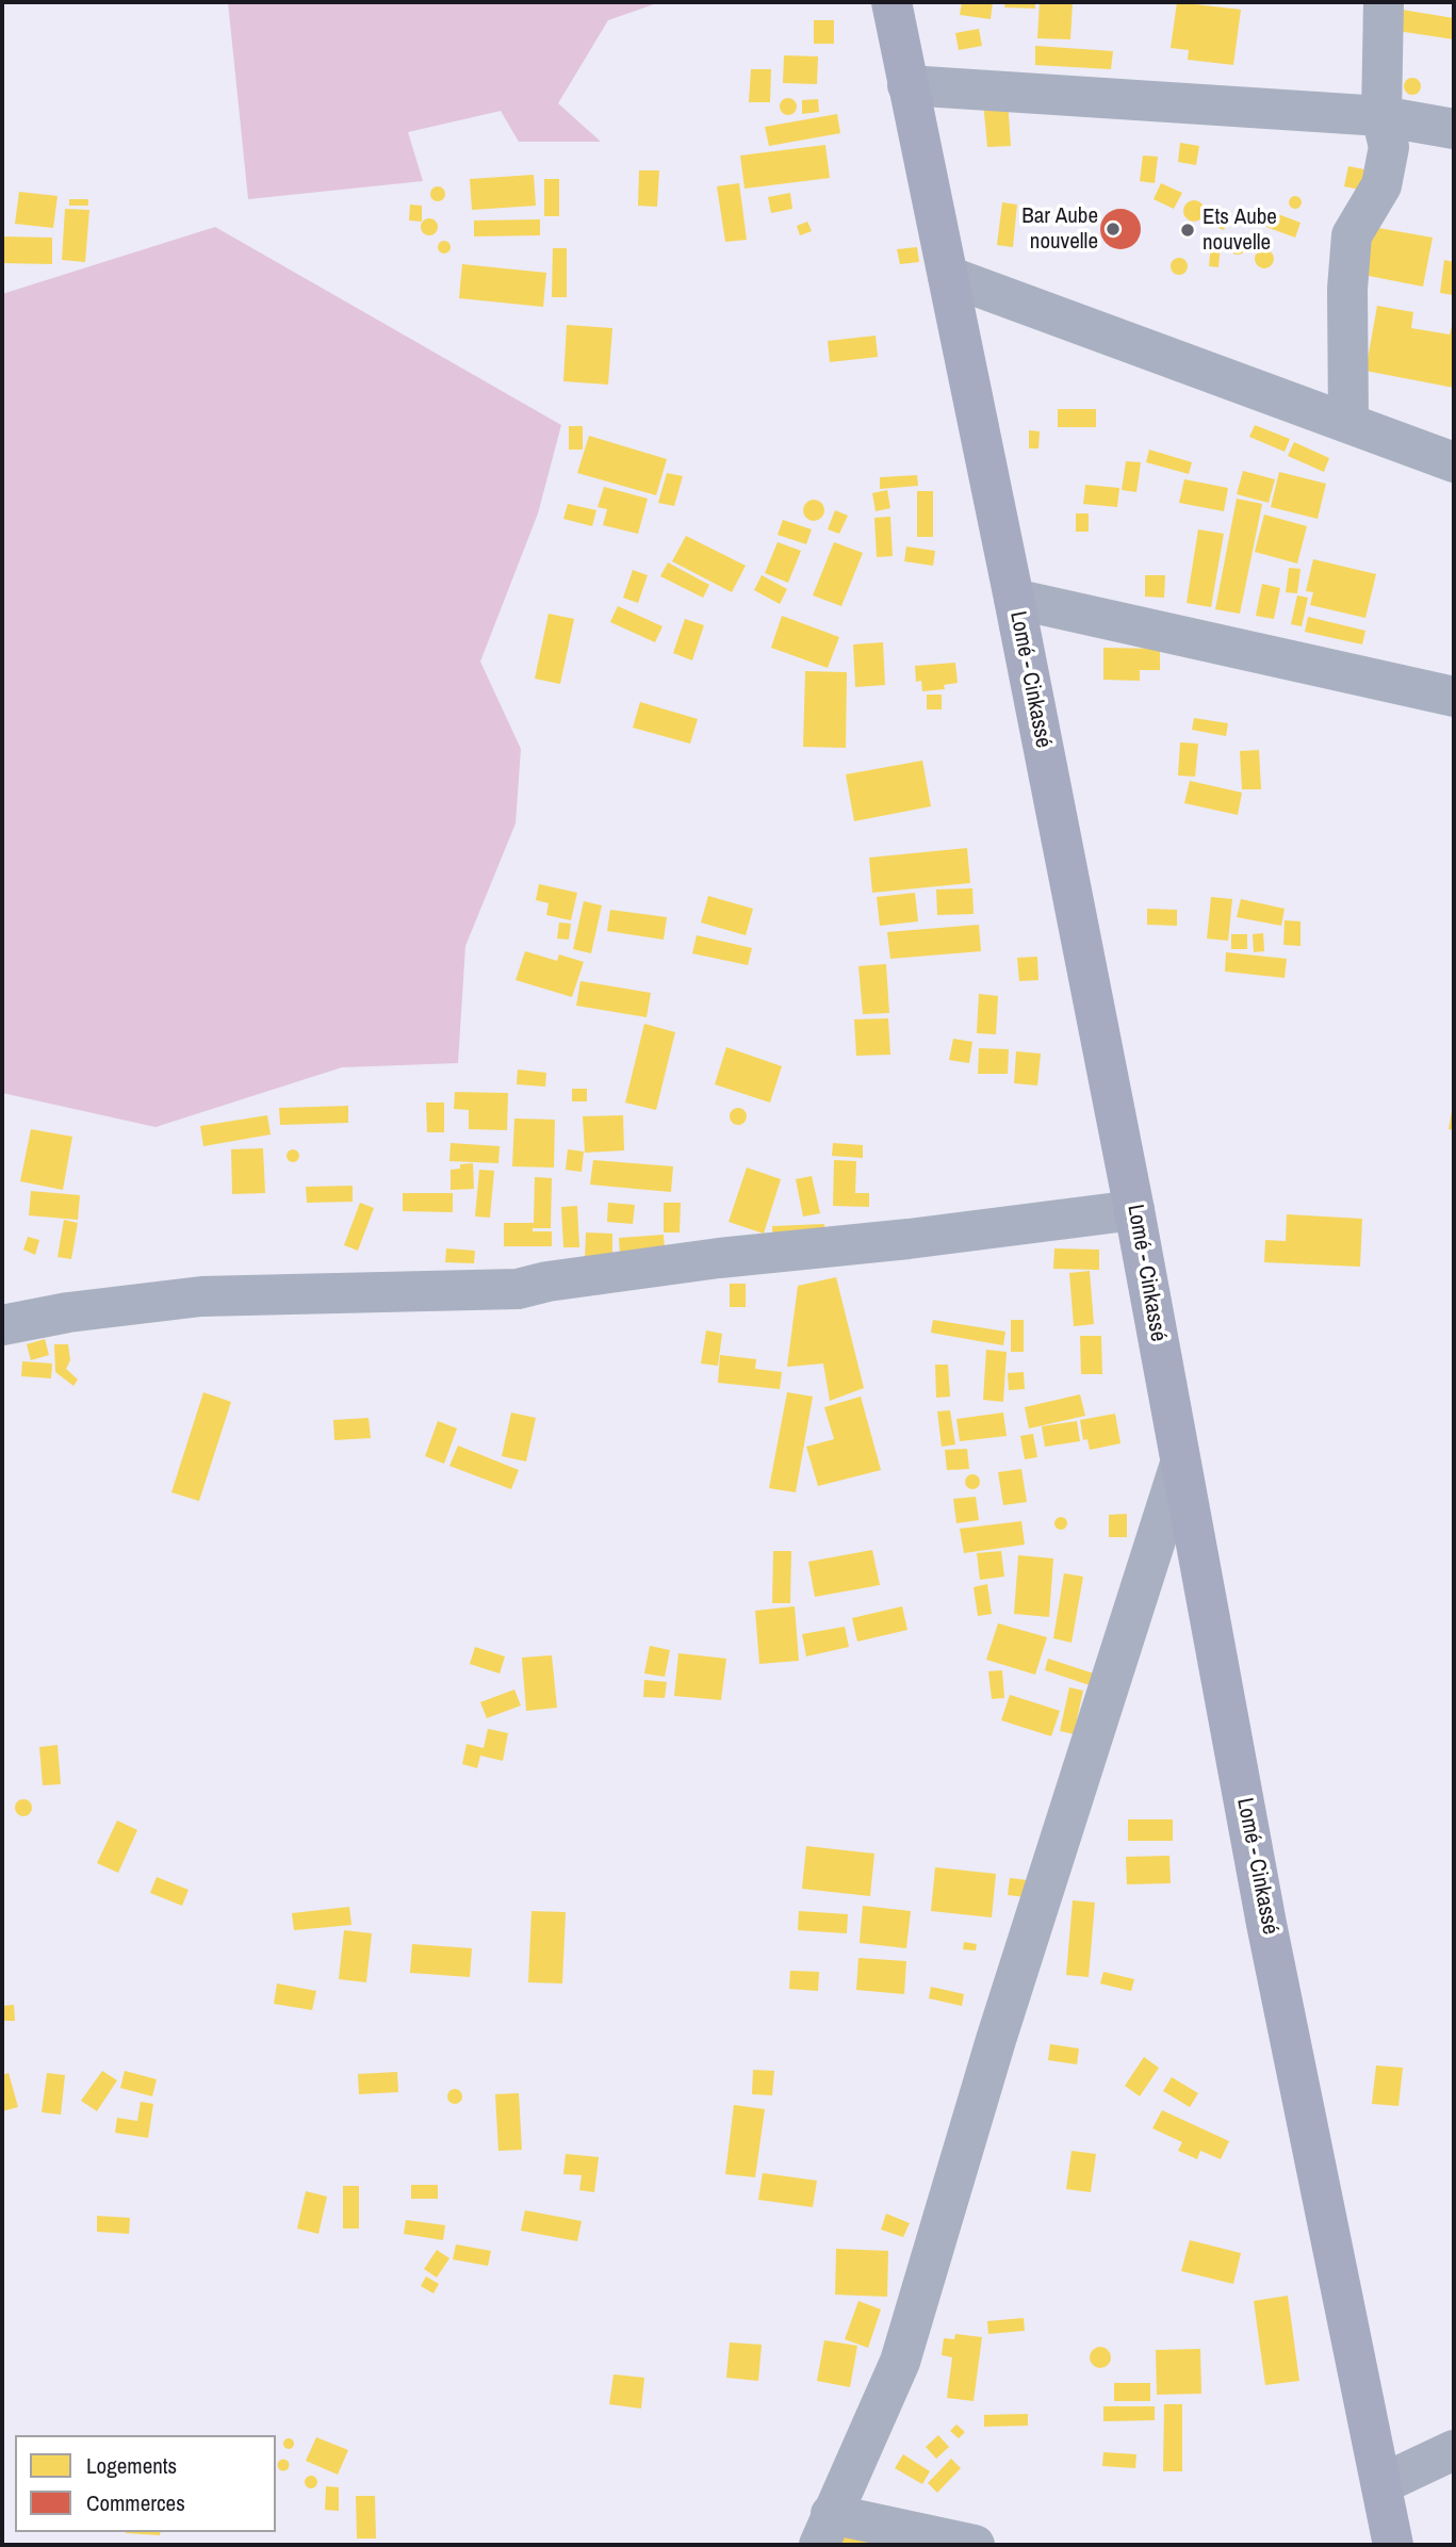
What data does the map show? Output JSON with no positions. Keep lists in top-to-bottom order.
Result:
{
  "streets": {
    "highway": ["Lomé - Cinkassé"]
  },
  "places": ["Bar Aube nouvelle", "Ets Aube nouvelle"],
  "legend": ["Logements", "Commerces"]
}
